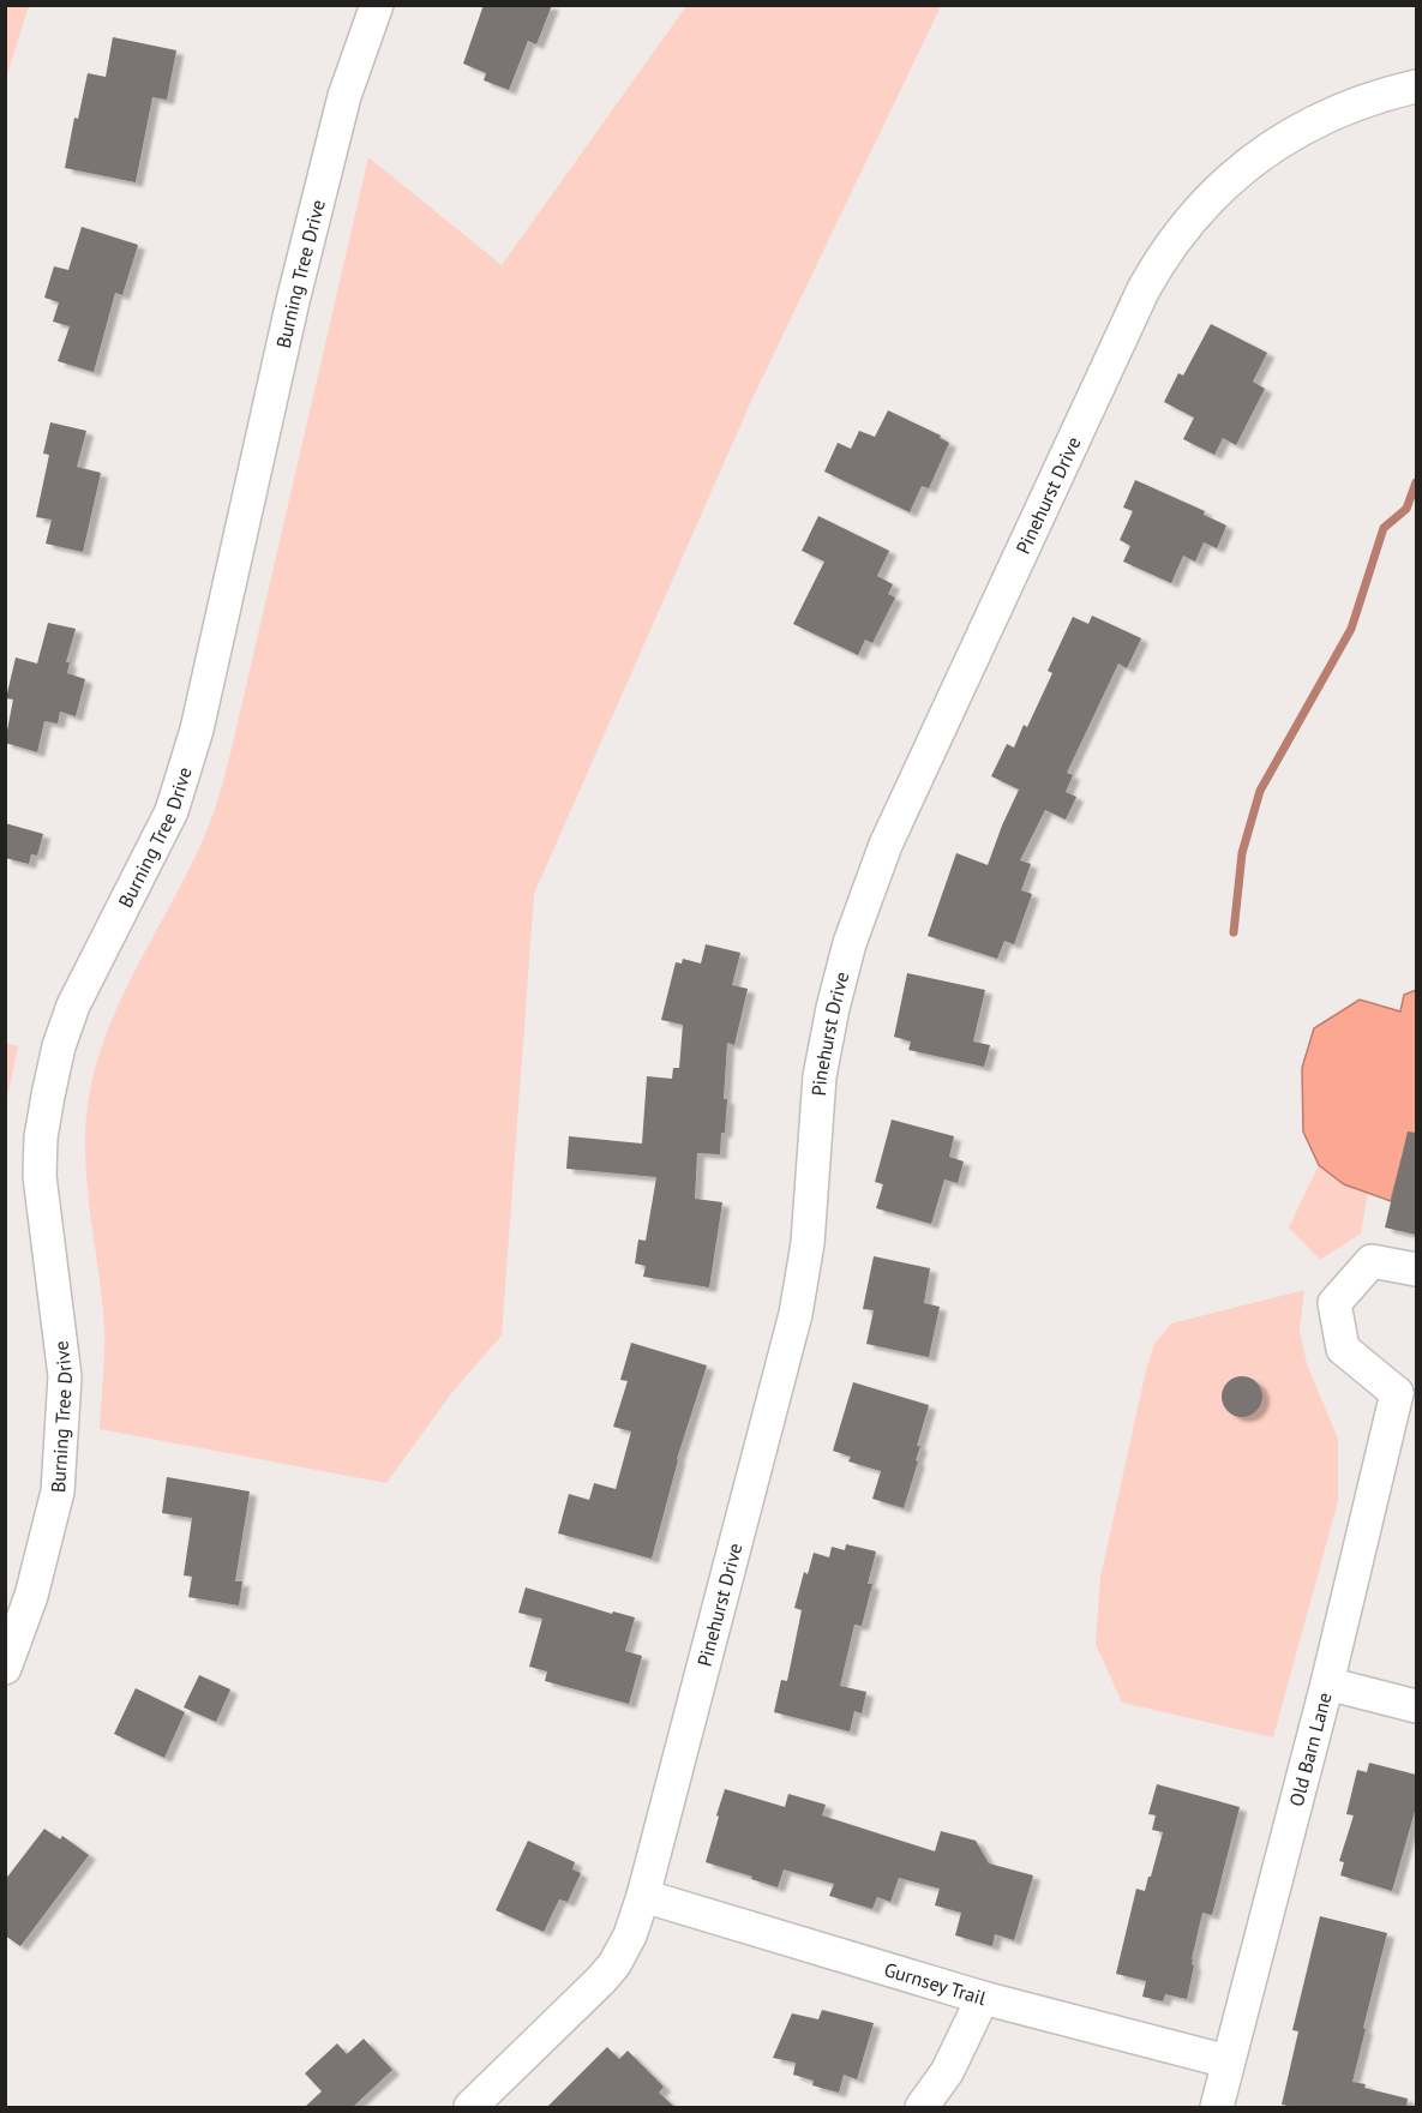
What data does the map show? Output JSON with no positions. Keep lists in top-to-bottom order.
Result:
{
  "streets": {
    "street": [
      "Burning Tree Drive",
      "Pinehurst Drive",
      "Old Barn Lane",
      "Gurnsey Trail"
    ]
  },
  "crossings": [
    ["Pinehurst Drive", "Gurnsey Trail"],
    ["Old Barn Lane", "Gurnsey Trail"]
  ]
}
